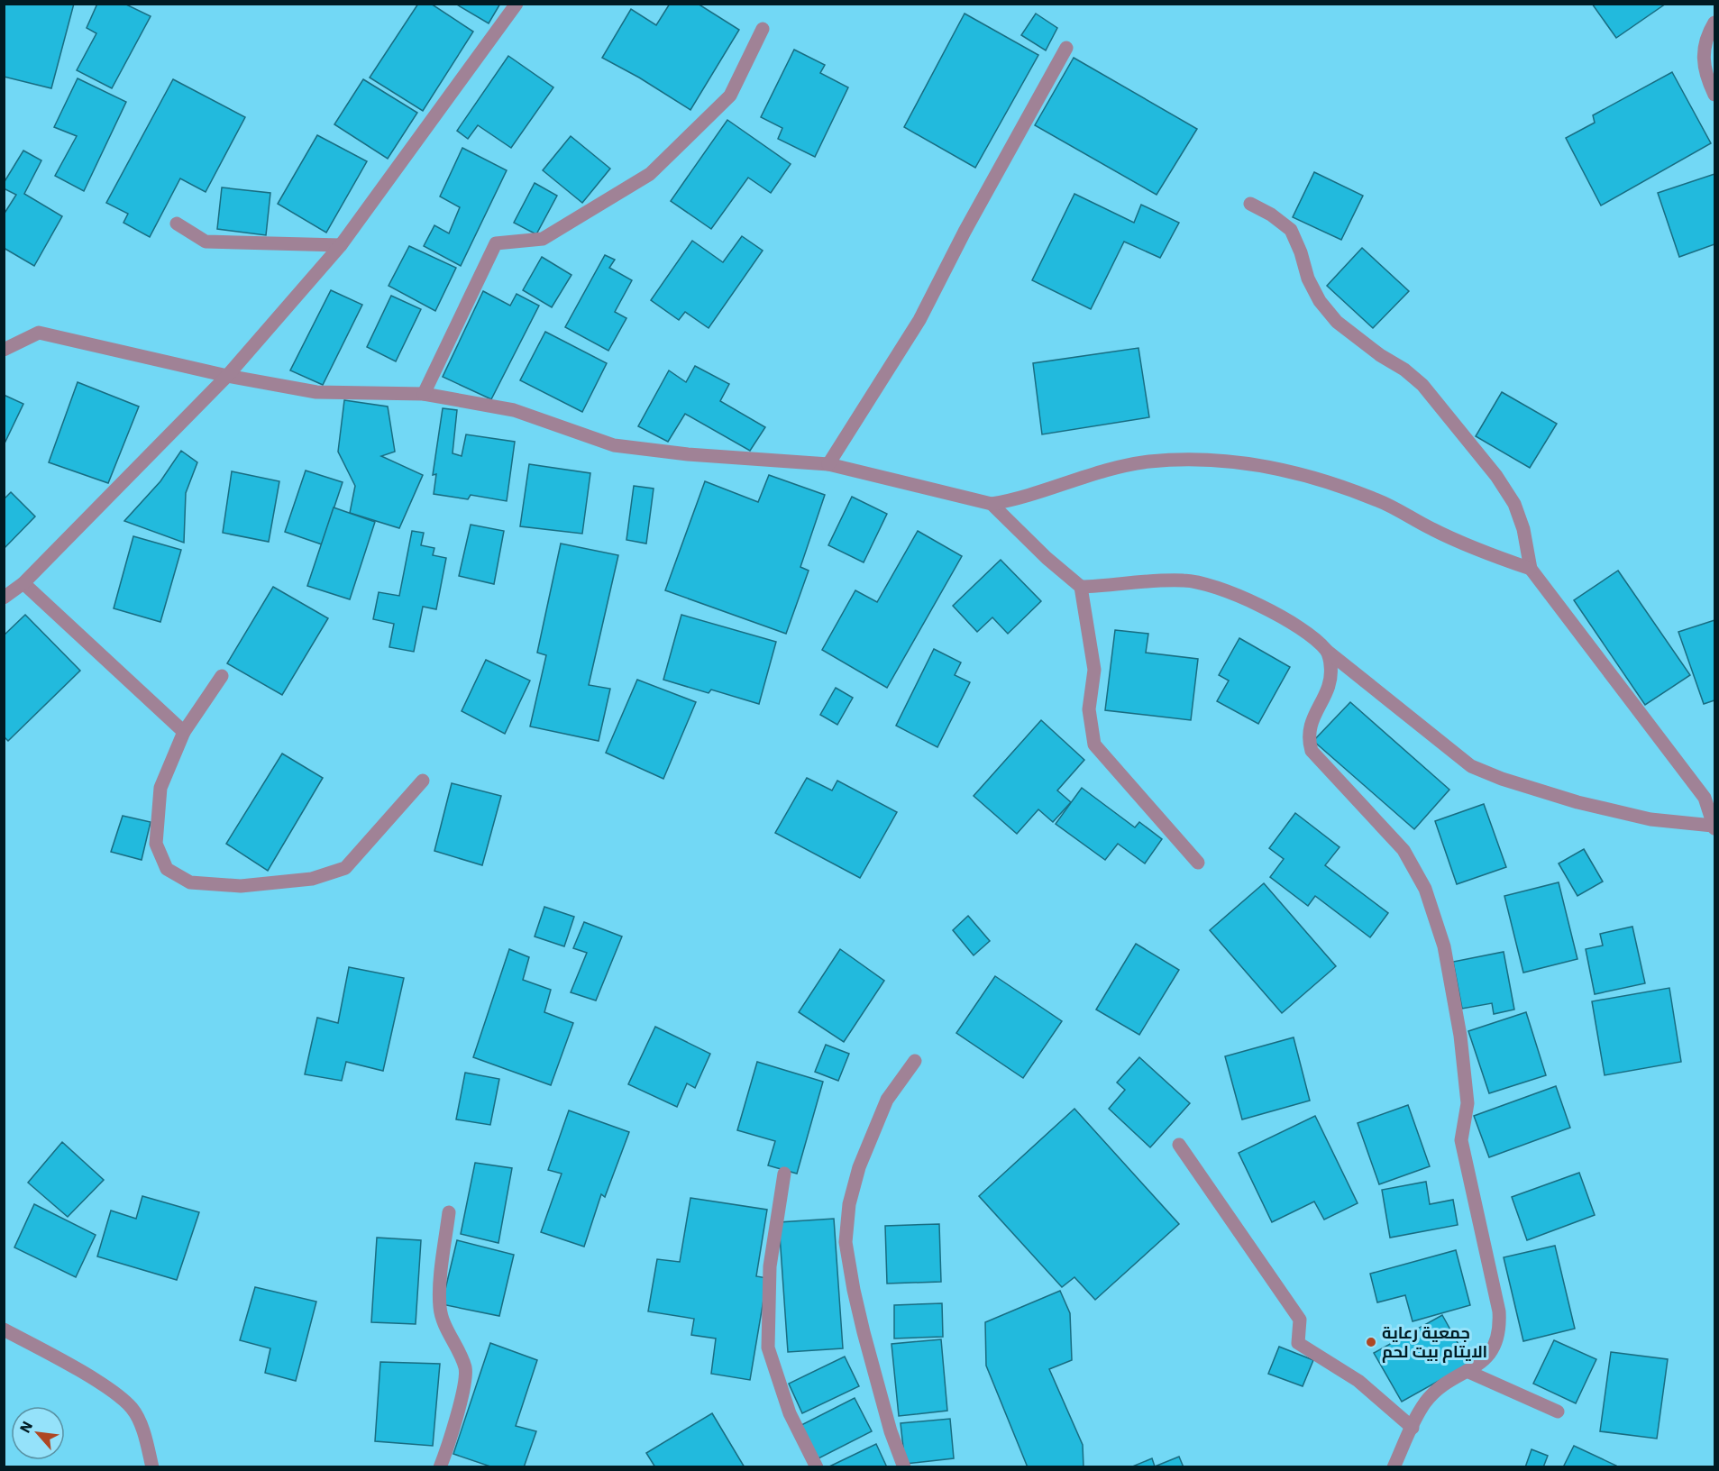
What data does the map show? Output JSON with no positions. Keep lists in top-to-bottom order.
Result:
{
  "places": ["جمعية رعاية الايتام بيت لحم"],
  "north": "top left"
}
